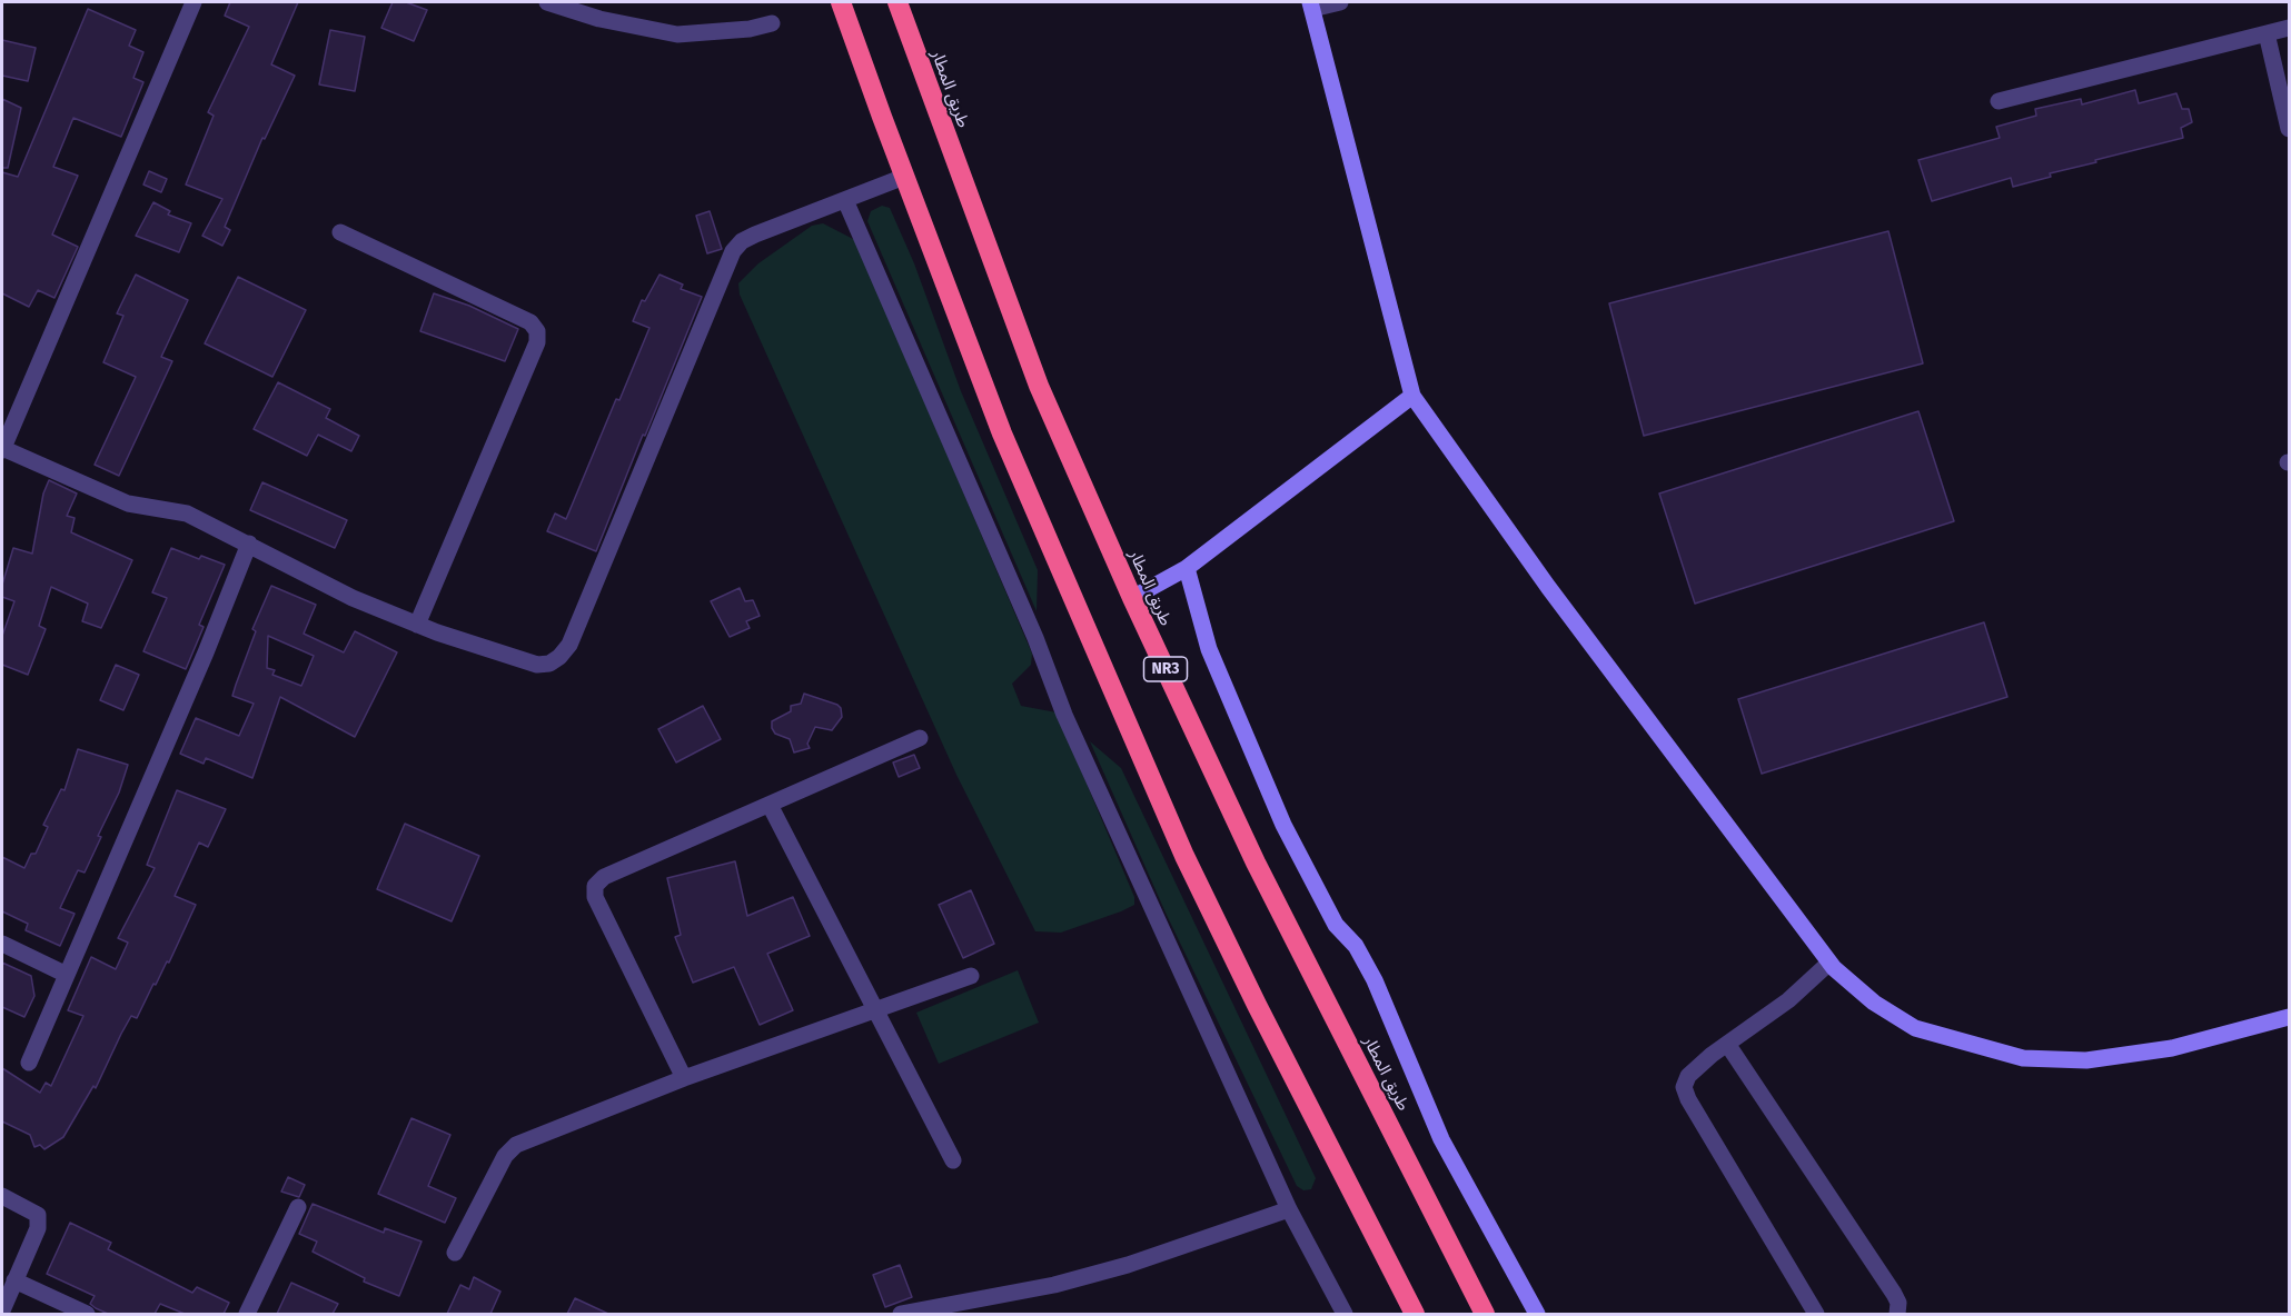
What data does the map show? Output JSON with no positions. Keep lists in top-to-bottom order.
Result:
{
  "streets": {
    "highway": ["طريق المطار", "NR3"]
  }
}
